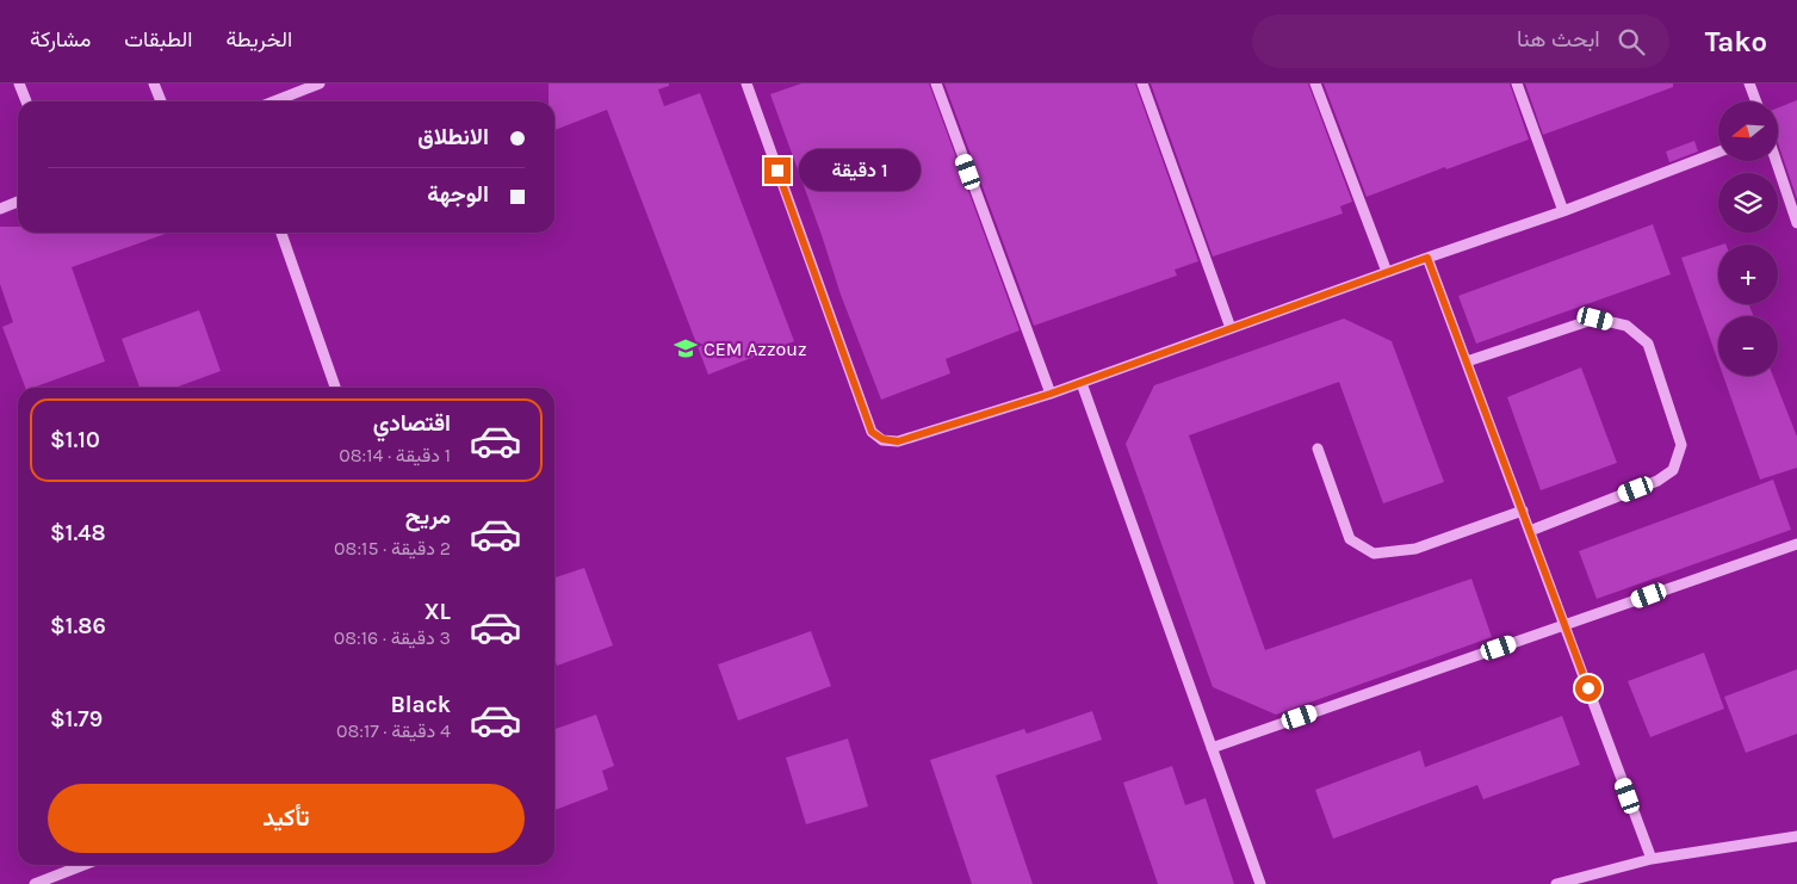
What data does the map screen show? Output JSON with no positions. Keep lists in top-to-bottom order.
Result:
{
  "places": {
    "school or university": ["CEM Azzouz"]
  },
  "north": "left",
  "page": {
    "header": "Tako",
    "search": "ابحث هنا",
    "nav": ["الخريطة", "الطبقات", "مشاركة"],
    "map_buttons": ["+", "−"],
    "banner": ["الانطلاق", "الوجهة"],
    "bubble": "1 دقيقة",
    "list": [
      {
        "name": "اقتصادي",
        "note": "1 دقيقة · 08:14",
        "value": "$1.10"
      },
      {
        "name": "مريح",
        "note": "2 دقيقة · 08:15",
        "value": "$1.48"
      },
      {
        "name": "XL",
        "note": "3 دقيقة · 08:16",
        "value": "$1.86"
      },
      {
        "name": "Black",
        "note": "4 دقيقة · 08:17",
        "value": "$1.79"
      }
    ],
    "buttons": "تأكيد"
  }
}
